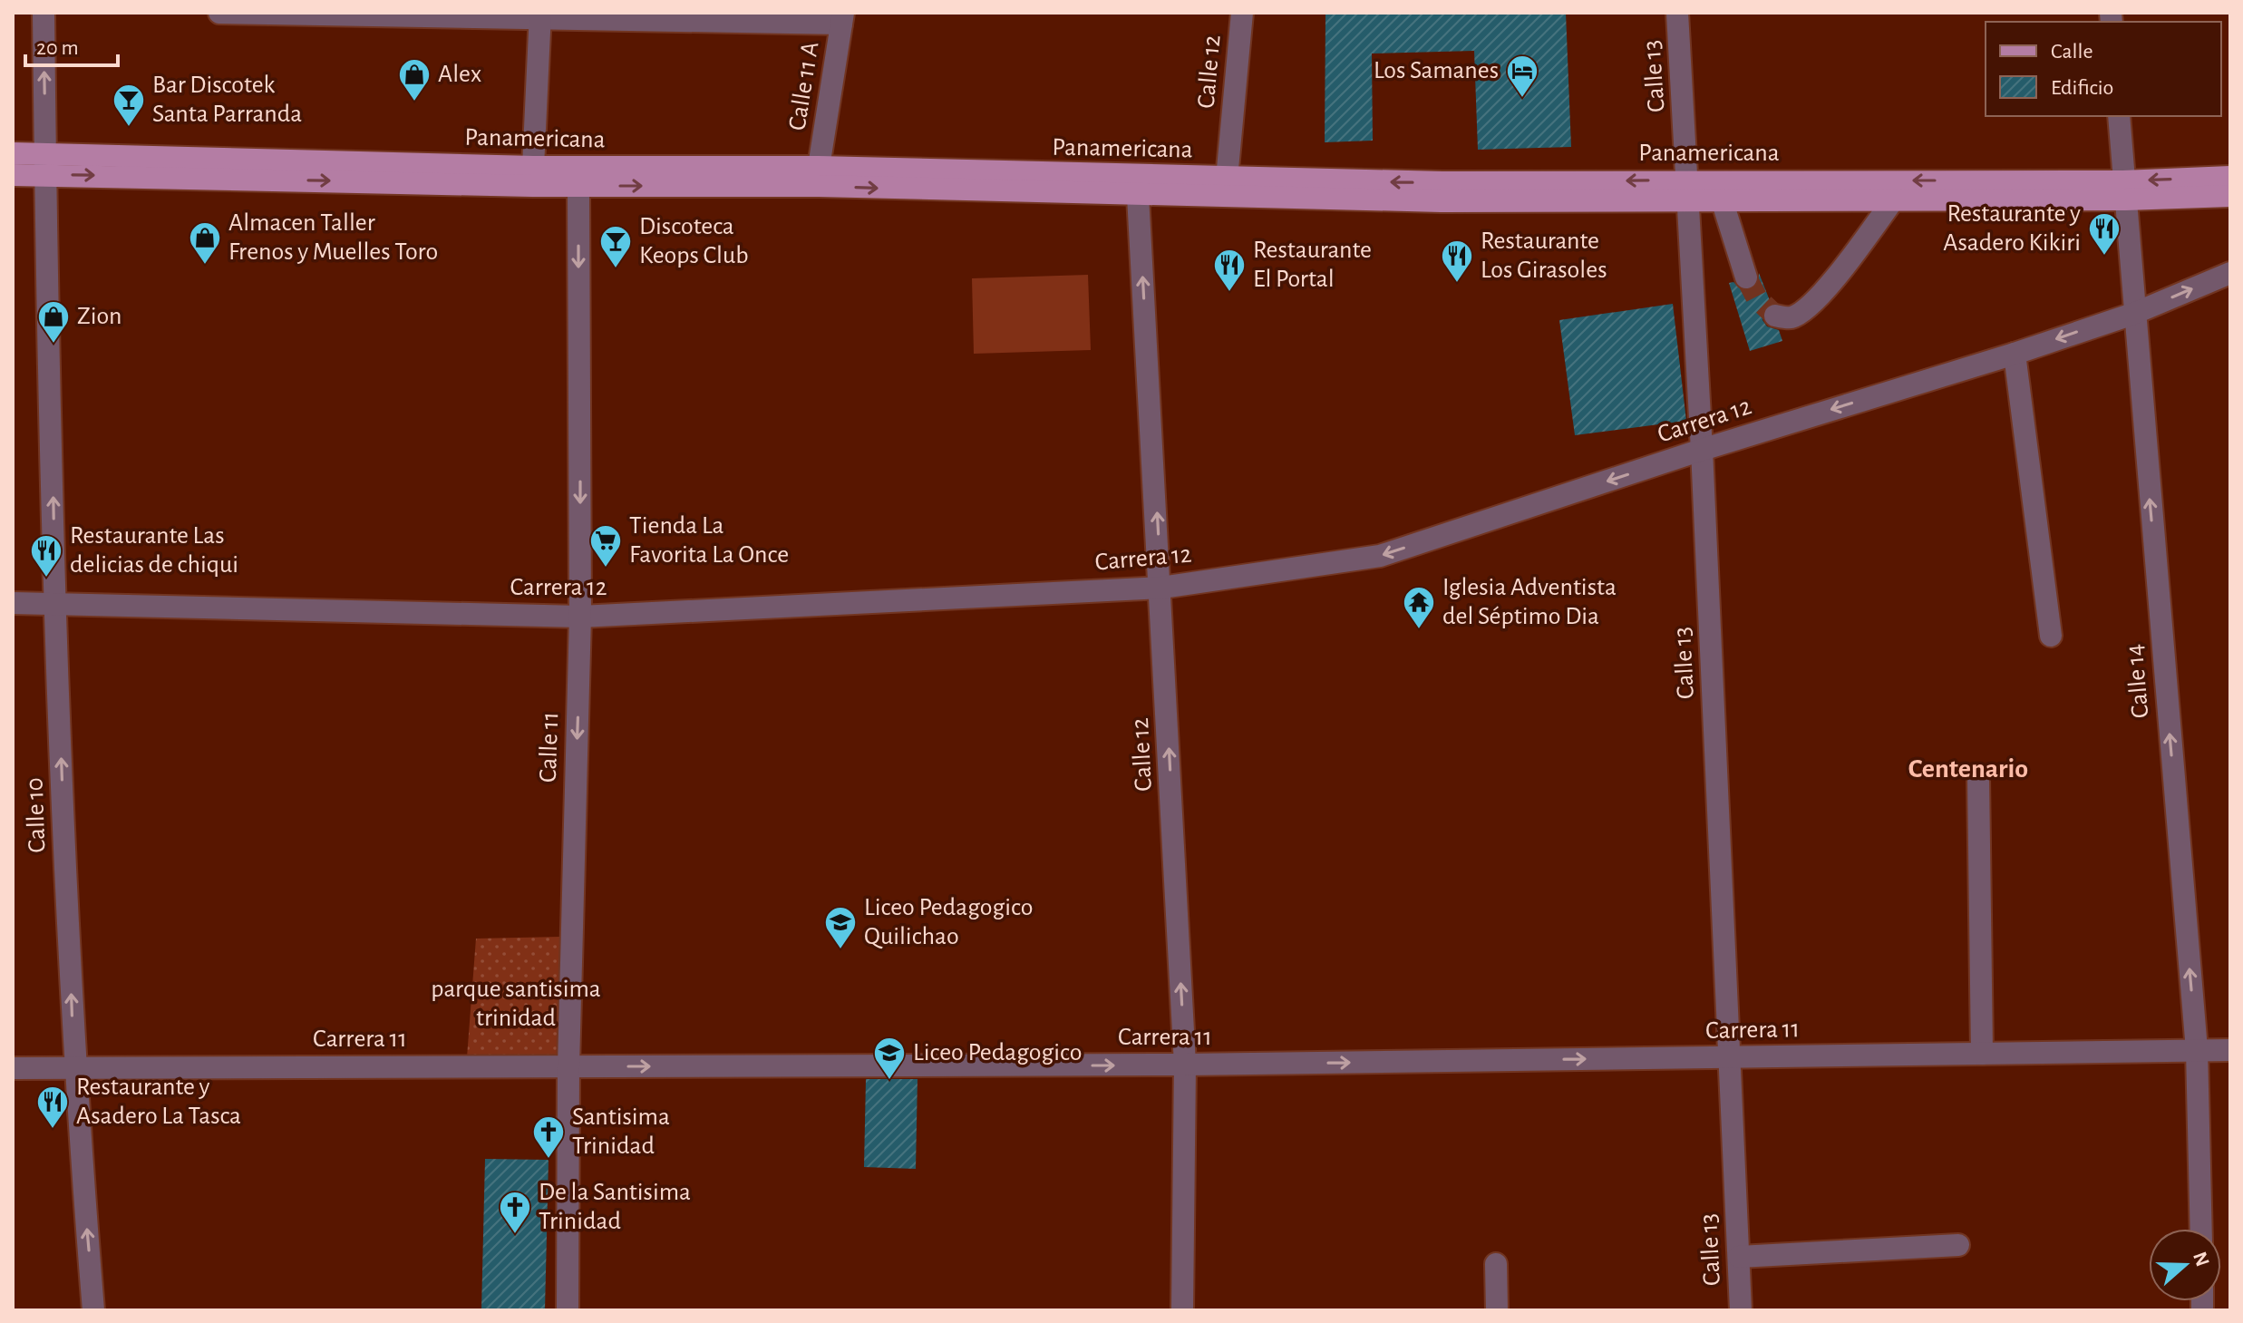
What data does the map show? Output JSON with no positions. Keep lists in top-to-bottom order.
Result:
{
  "streets": {
    "main road": ["Panamericana"],
    "street": [
      "Calle 12",
      "Calle 13",
      "Calle 11 A",
      "Carrera 12",
      "Calle 14",
      "Calle 11",
      "Calle 10",
      "Carrera 11"
    ]
  },
  "crossings": [
    ["Calle 12", "Panamericana"],
    ["Calle 12", "Carrera 12"],
    ["Calle 12", "Carrera 11"],
    ["Calle 13", "Panamericana"],
    ["Calle 13", "Carrera 12"],
    ["Calle 13", "Carrera 11"],
    ["Calle 11 A", "Panamericana"],
    ["Panamericana", "Calle 14"],
    ["Panamericana", "Calle 11"],
    ["Panamericana", "Calle 10"],
    ["Carrera 12", "Calle 14"],
    ["Carrera 12", "Calle 11"],
    ["Carrera 12", "Calle 10"],
    ["Calle 14", "Carrera 11"],
    ["Calle 11", "Carrera 11"],
    ["Calle 10", "Carrera 11"]
  ],
  "one_way": [
    "Calle 12",
    "Carrera 12",
    "Calle 11",
    "Calle 10",
    "Carrera 11"
  ],
  "districts": ["Centenario"],
  "parks": ["parque santisima trinidad"],
  "places": {
    "hotel": ["Los Samanes"],
    "shop": ["Alex", "Almacen Taller Frenos y Muelles Toro", "Zion"],
    "bar": ["Bar Discotek Santa Parranda", "Discoteca Keops Club"],
    "restaurant": [
      "Restaurante y Asadero Kikiri",
      "Restaurante Los Girasoles",
      "Restaurante El Portal",
      "Restaurante Las delicias de chiqui",
      "Restaurante y Asadero La Tasca"
    ],
    "supermarket": ["Tienda La Favorita La Once"],
    "temple": ["Iglesia Adventista del Séptimo Dia"],
    "school or university": ["Liceo Pedagogico Quilichao", "Liceo Pedagogico"],
    "church": ["Santisima Trinidad", "De la Santisima Trinidad"]
  },
  "legend": ["Calle", "Edificio"],
  "scale_bar": "20 m",
  "north": "right"
}
